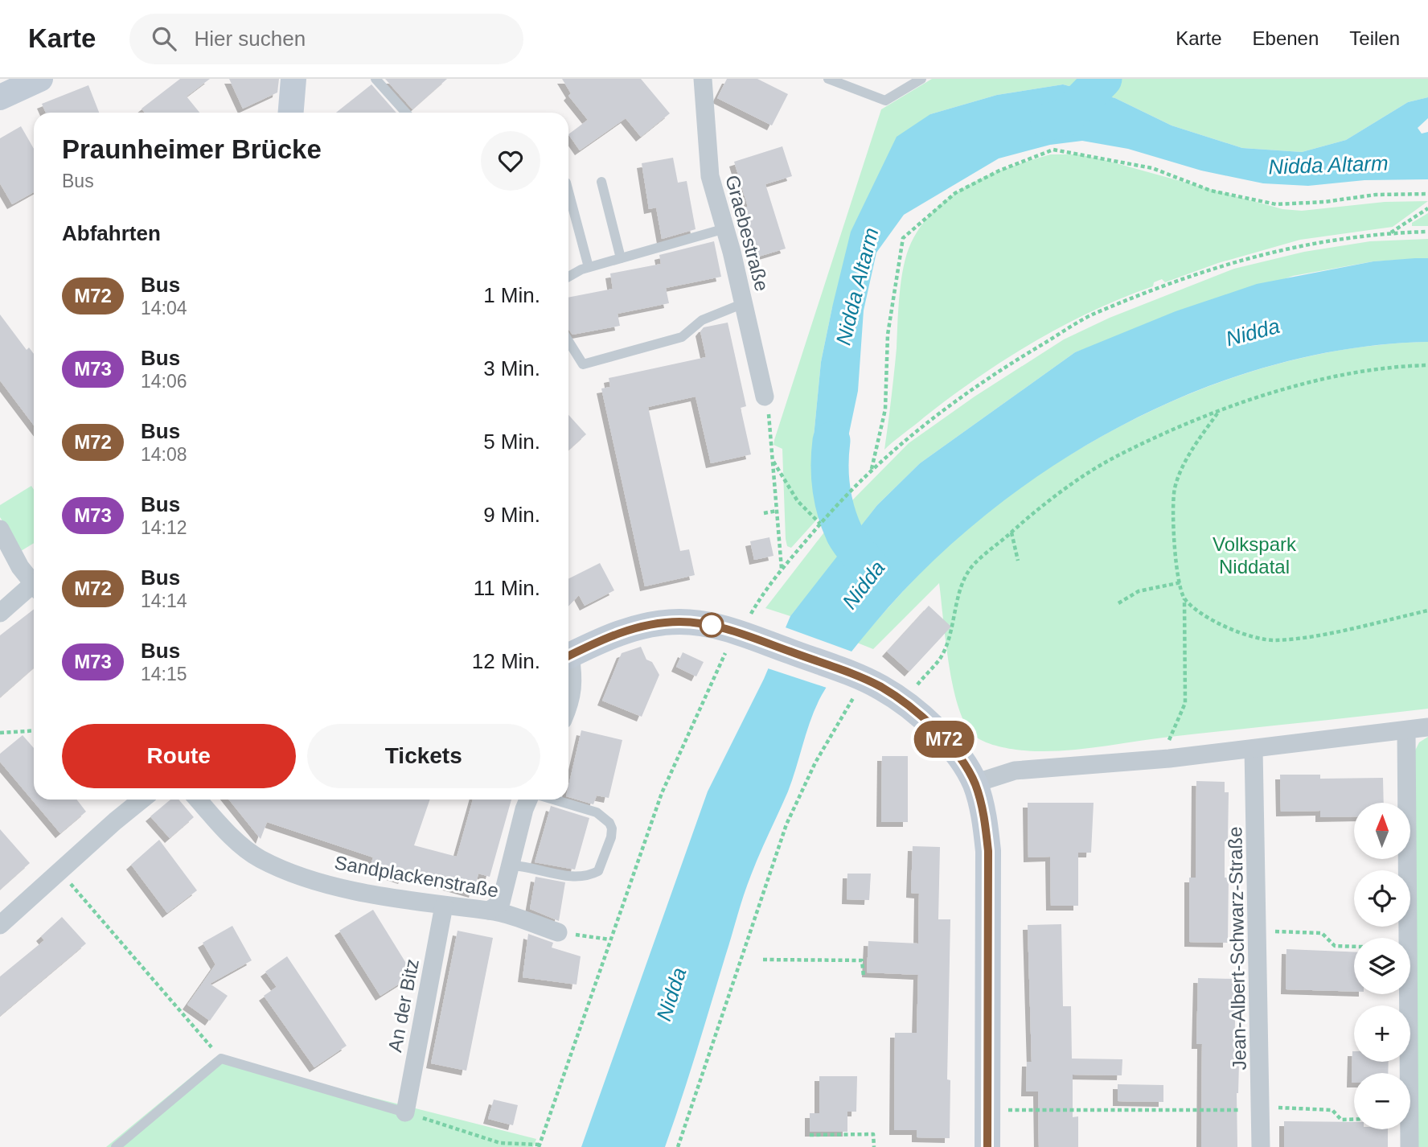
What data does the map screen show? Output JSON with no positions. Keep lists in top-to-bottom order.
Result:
{
  "streets": {
    "street": [
      "Graebestraße",
      "Sandplackenstraße",
      "Jean-Albert-Schwarz-Straße",
      "An der Bitz"
    ]
  },
  "crossings": [
    ["Sandplackenstraße", "An der Bitz"]
  ],
  "water": ["Nidda Altarm", "Nidda"],
  "parks": ["Volkspark Niddatal"],
  "lines": ["bus line M72"],
  "north": "top",
  "page": {
    "header": "Karte",
    "search": "Hier suchen",
    "nav": ["Karte", "Ebenen", "Teilen"],
    "on_map": "M72",
    "heading": [
      ["Praunheimer Brücke", "Bus"],
      "Abfahrten"
    ],
    "list": [
      {
        "mark": "M72",
        "name": "Bus",
        "note": "14:04",
        "value": "1 Min."
      },
      {
        "mark": "M73",
        "name": "Bus",
        "note": "14:06",
        "value": "3 Min."
      },
      {
        "mark": "M72",
        "name": "Bus",
        "note": "14:08",
        "value": "5 Min."
      },
      {
        "mark": "M73",
        "name": "Bus",
        "note": "14:12",
        "value": "9 Min."
      },
      {
        "mark": "M72",
        "name": "Bus",
        "note": "14:14",
        "value": "11 Min."
      },
      {
        "mark": "M73",
        "name": "Bus",
        "note": "14:15",
        "value": "12 Min."
      }
    ],
    "buttons": ["Route", "Tickets"],
    "map_buttons": ["+", "−"]
  }
}
